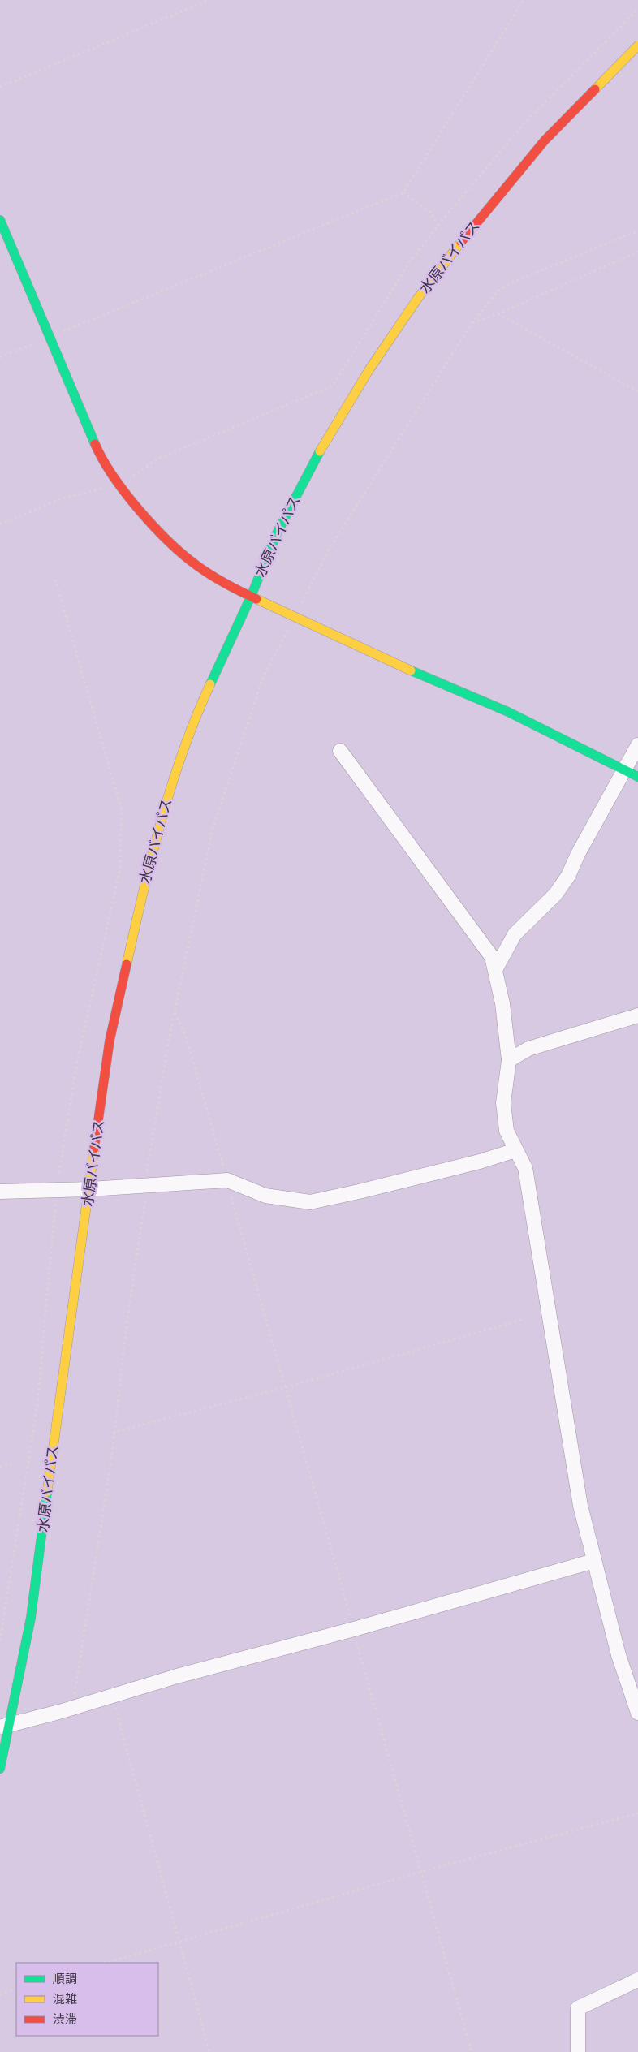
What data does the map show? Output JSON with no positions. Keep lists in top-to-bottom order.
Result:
{
  "streets": {
    "main road": ["水原バイパス"]
  },
  "legend": ["順調", "混雑", "渋滞"]
}
